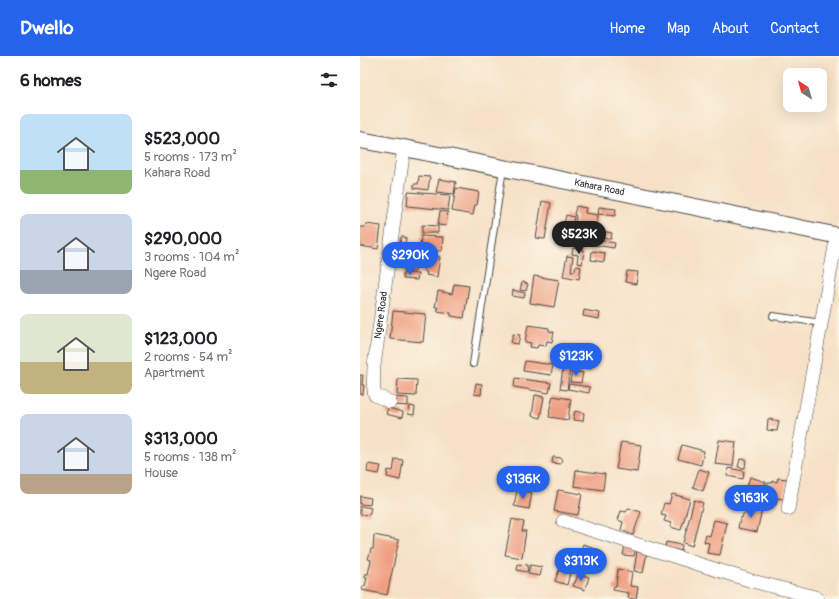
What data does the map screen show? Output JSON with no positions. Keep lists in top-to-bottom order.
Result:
{
  "streets": {
    "street": ["Kahara Road", "Ngere Road"]
  },
  "crossings": [
    ["Kahara Road", "Ngere Road"]
  ],
  "north": "top left",
  "page": {
    "header": "Dwello",
    "nav": [
      "Home",
      "Map",
      "About",
      "Contact"
    ],
    "heading": "6 homes",
    "list": [
      {
        "name": "$523,000",
        "note": "5 rooms · 173 m² · Kahara Road"
      },
      {
        "name": "$290,000",
        "note": "3 rooms · 104 m² · Ngere Road"
      },
      {
        "name": "$123,000",
        "note": "2 rooms · 54 m² · Apartment"
      },
      {
        "name": "$313,000",
        "note": "5 rooms · 138 m² · House"
      }
    ],
    "price": [
      "$523K",
      "$290K",
      "$123K",
      "$136K",
      "$163K",
      "$313K"
    ]
  }
}
